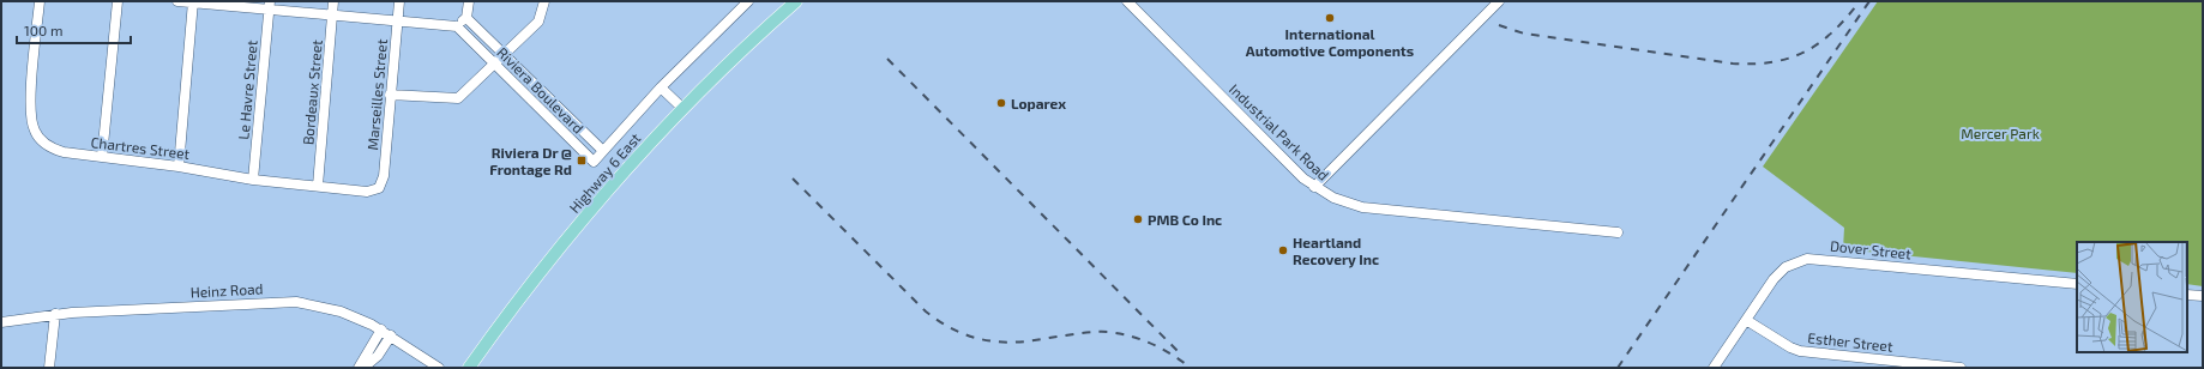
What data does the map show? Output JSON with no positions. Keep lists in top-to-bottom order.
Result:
{
  "streets": {
    "main road": ["Highway 6 East"],
    "street": [
      "Le Havre Street",
      "Riviera Boulevard",
      "Bordeaux Street",
      "Marseilles Street",
      "Industrial Park Road",
      "Chartres Street",
      "Dover Street",
      "Heinz Road",
      "Esther Street"
    ]
  },
  "crossings": [
    ["Le Havre Street", "Chartres Street"],
    ["Bordeaux Street", "Chartres Street"],
    ["Marseilles Street", "Chartres Street"],
    ["Dover Street", "Esther Street"]
  ],
  "parks": ["Mercer Park"],
  "places": {
    "other": [
      "International Automotive Components",
      "Loparex",
      "PMB Co Inc",
      "Heartland Recovery Inc"
    ],
    "transit": ["Riviera Dr @ Frontage Rd"]
  },
  "scale_bar": "100 m"
}
